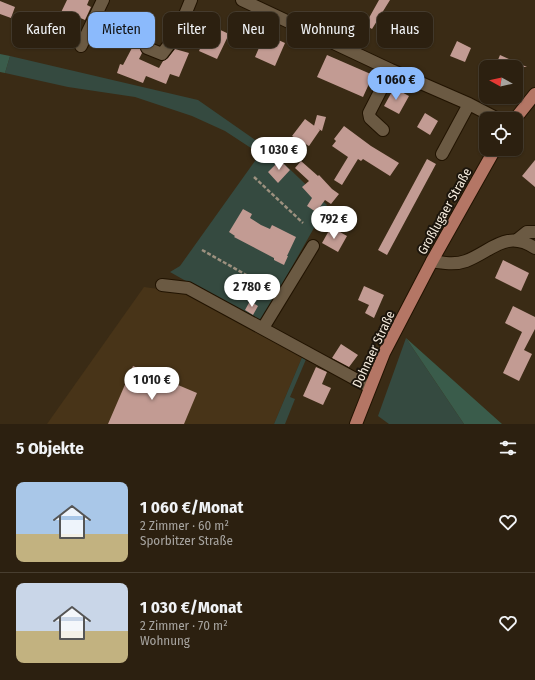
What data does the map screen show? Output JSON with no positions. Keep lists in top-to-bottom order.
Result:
{
  "streets": {
    "main road": ["Großlugaer Straße", "Dohnaer Straße"]
  },
  "crossings": [
    ["Großlugaer Straße", "Dohnaer Straße"]
  ],
  "north": "left",
  "page": {
    "chip": [
      "Kaufen",
      "Mieten",
      "Filter",
      "Neu",
      "Wohnung",
      "Haus"
    ],
    "price": [
      "1 060 €",
      "1 030 €",
      "792 €",
      "2 780 €",
      "1 010 €"
    ],
    "heading": "5 Objekte",
    "list": [
      {
        "name": "1 060 €/Monat",
        "note": "2 Zimmer · 60 m² · Sporbitzer Straße"
      },
      {
        "name": "1 030 €/Monat",
        "note": "2 Zimmer · 70 m² · Wohnung"
      }
    ]
  }
}
